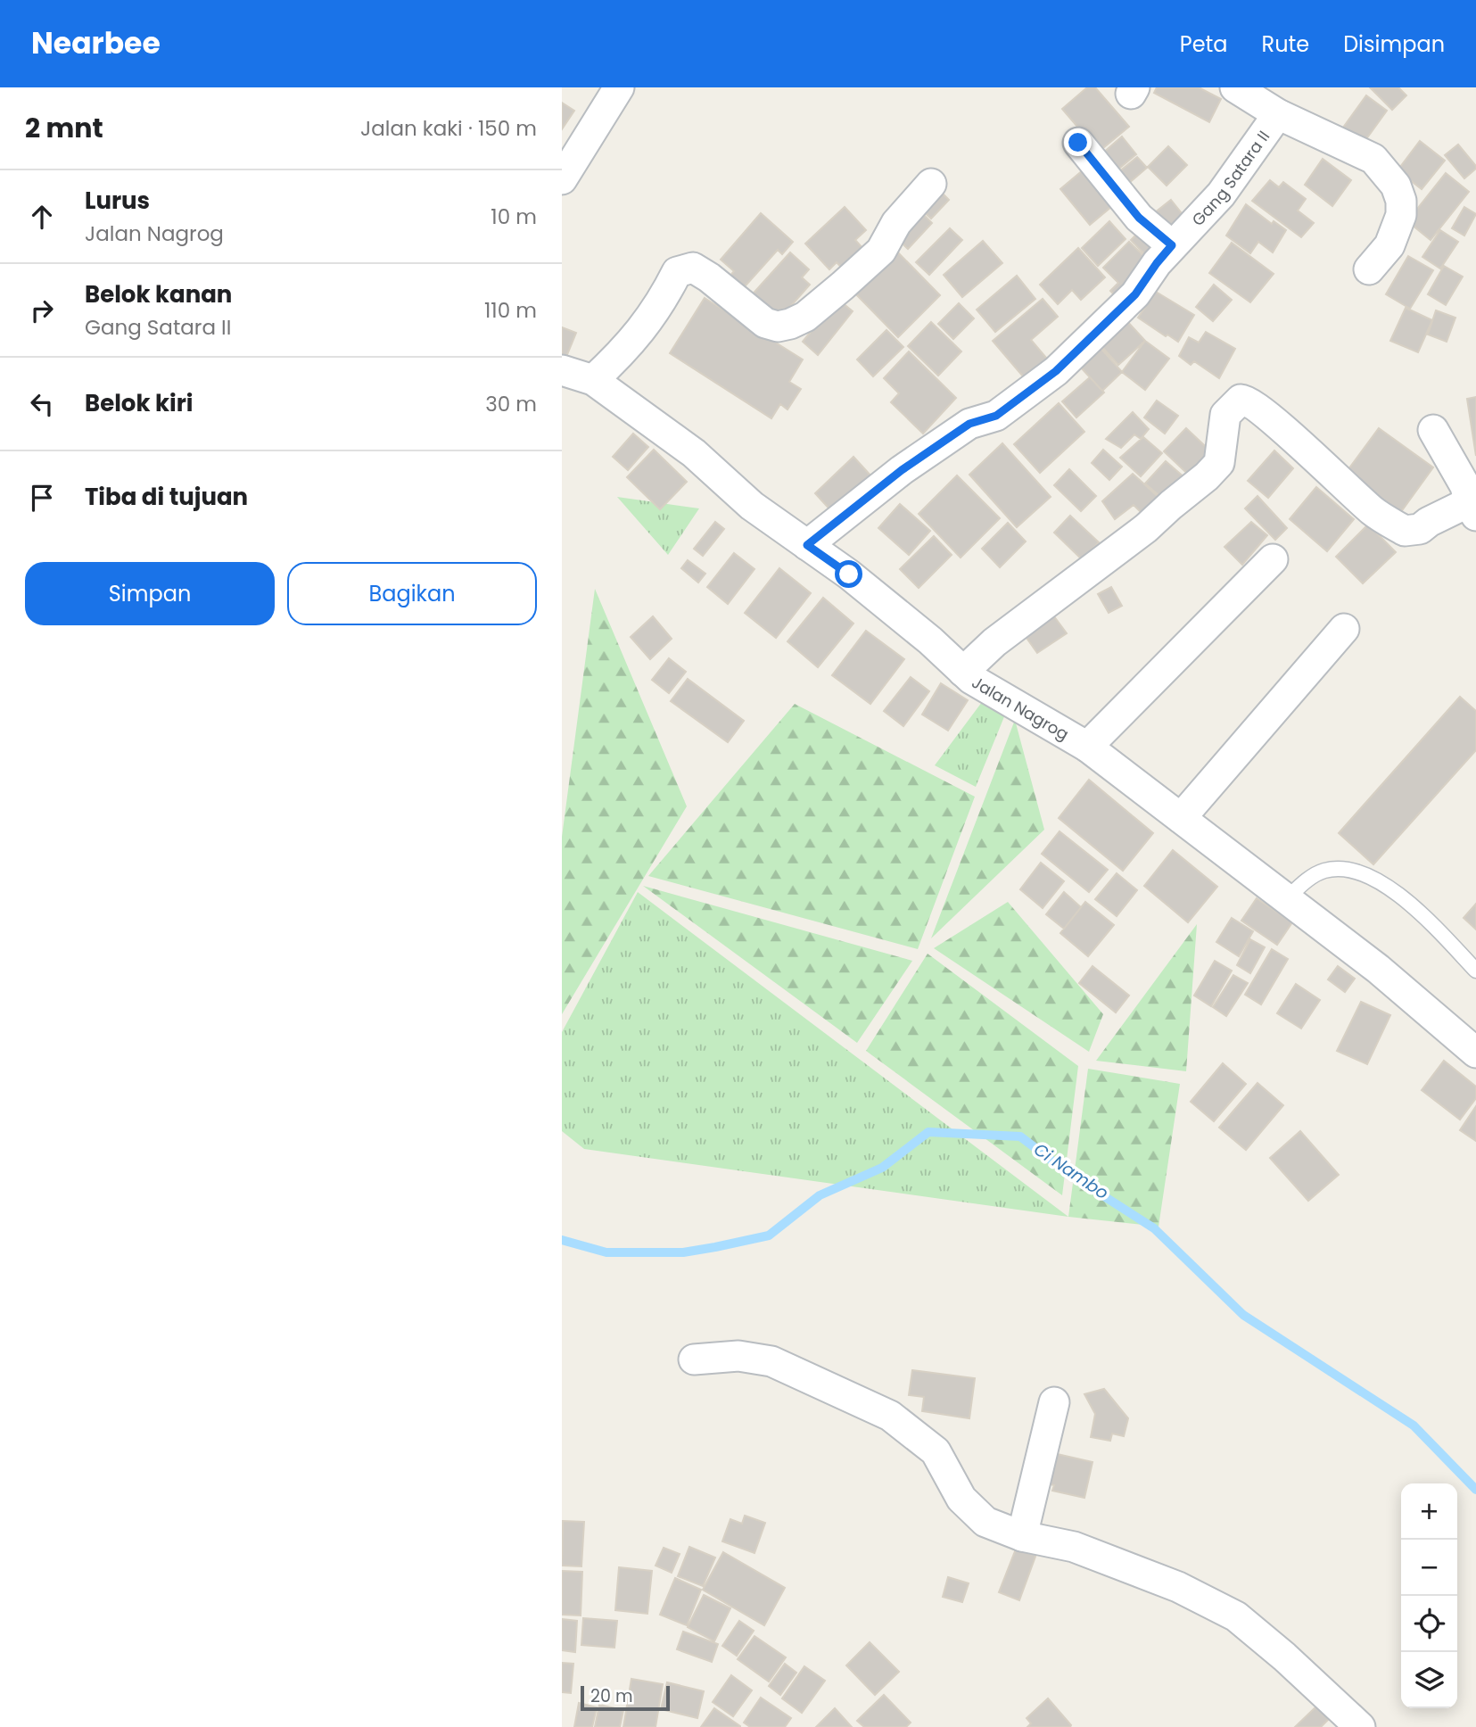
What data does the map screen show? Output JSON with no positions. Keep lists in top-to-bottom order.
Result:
{
  "streets": {
    "street": ["Gang Satara II", "Jalan Nagrog"]
  },
  "crossings": [
    ["Gang Satara II", "Jalan Nagrog"]
  ],
  "water": ["Ci Nambo"],
  "scale_bar": "20 m",
  "page": {
    "header": "Nearbee",
    "nav": ["Peta", "Rute", "Disimpan"],
    "heading": ["2 mnt", "Jalan kaki · 150 m"],
    "list": [
      ["Lurus", "Jalan Nagrog", "10 m"],
      ["Belok kanan", "Gang Satara II", "110 m"],
      ["Belok kiri", "30 m"],
      "Tiba di tujuan"
    ],
    "buttons": ["Simpan", "Bagikan"],
    "map_buttons": ["+", "−"],
    "scale": "20 m"
  }
}
